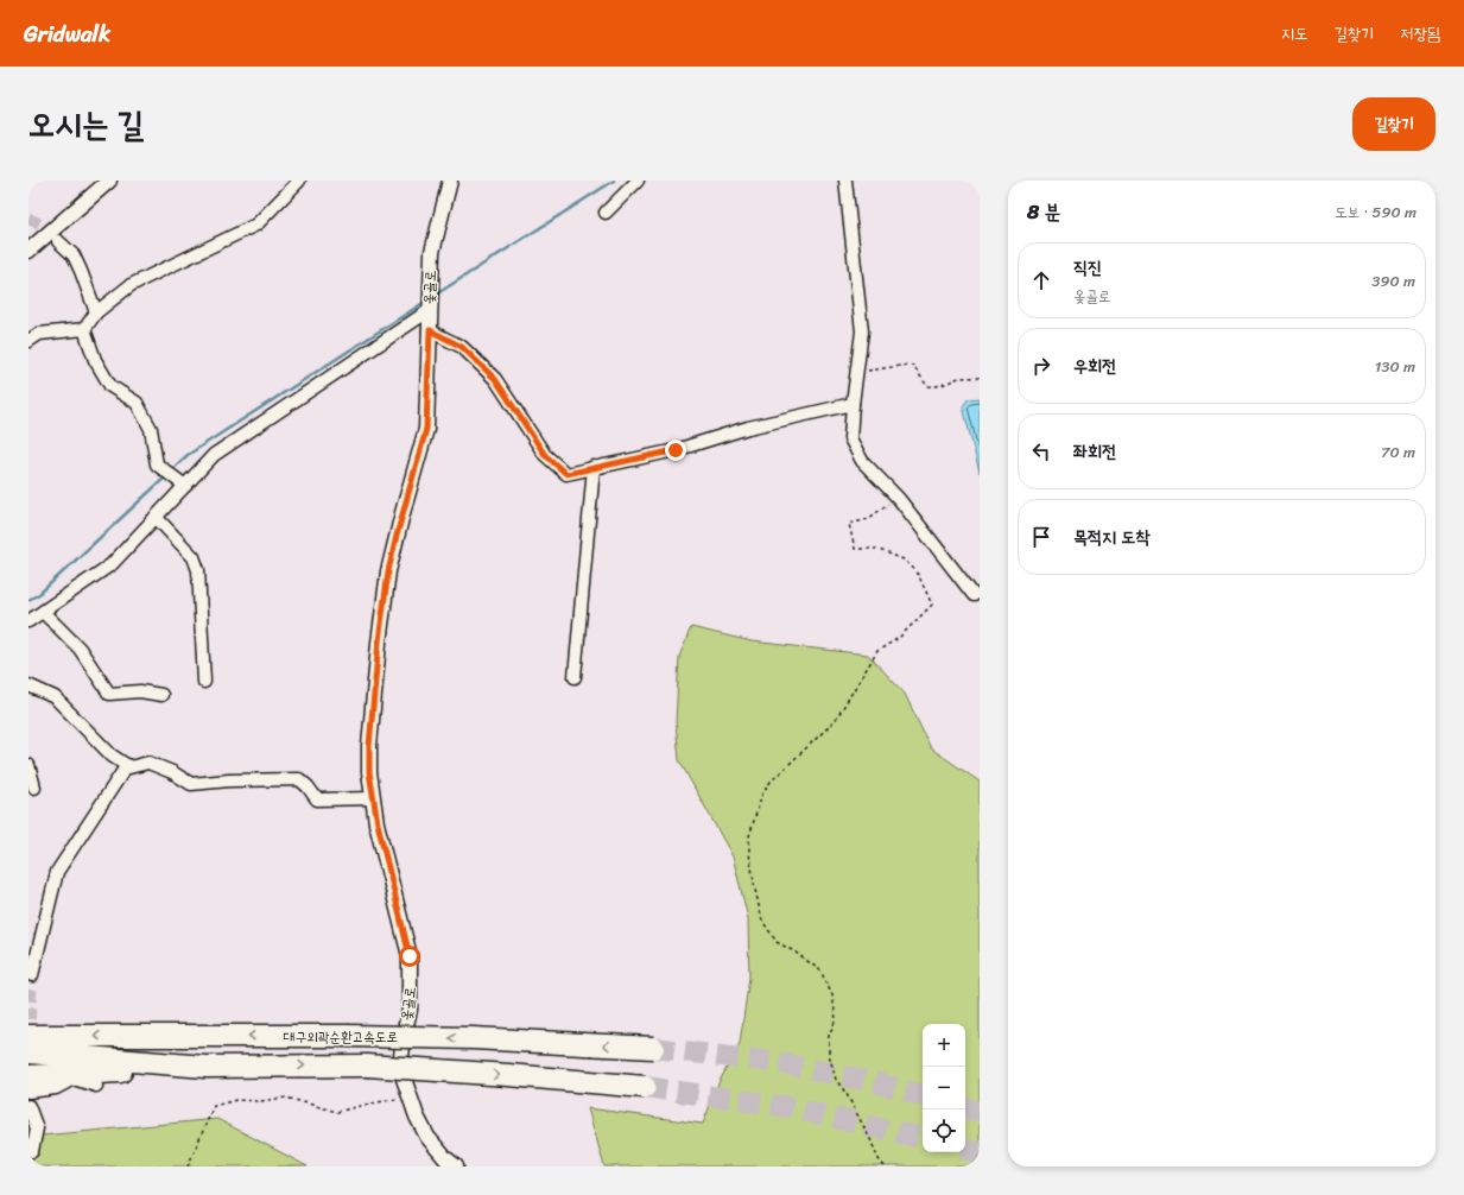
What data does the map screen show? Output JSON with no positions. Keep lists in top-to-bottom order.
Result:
{
  "streets": {
    "highway": ["대구외곽순환고속도로"],
    "street": ["옻골로"]
  },
  "page": {
    "header": "Gridwalk",
    "nav": ["지도", "길찾기", "저장됨"],
    "title": "오시는 길",
    "buttons": "길찾기",
    "heading": ["8 분", "도보 · 590 m"],
    "list": [
      ["직진", "옻골로", "390 m"],
      ["우회전", "130 m"],
      ["좌회전", "70 m"],
      "목적지 도착"
    ],
    "map_buttons": ["+", "−"]
  }
}
